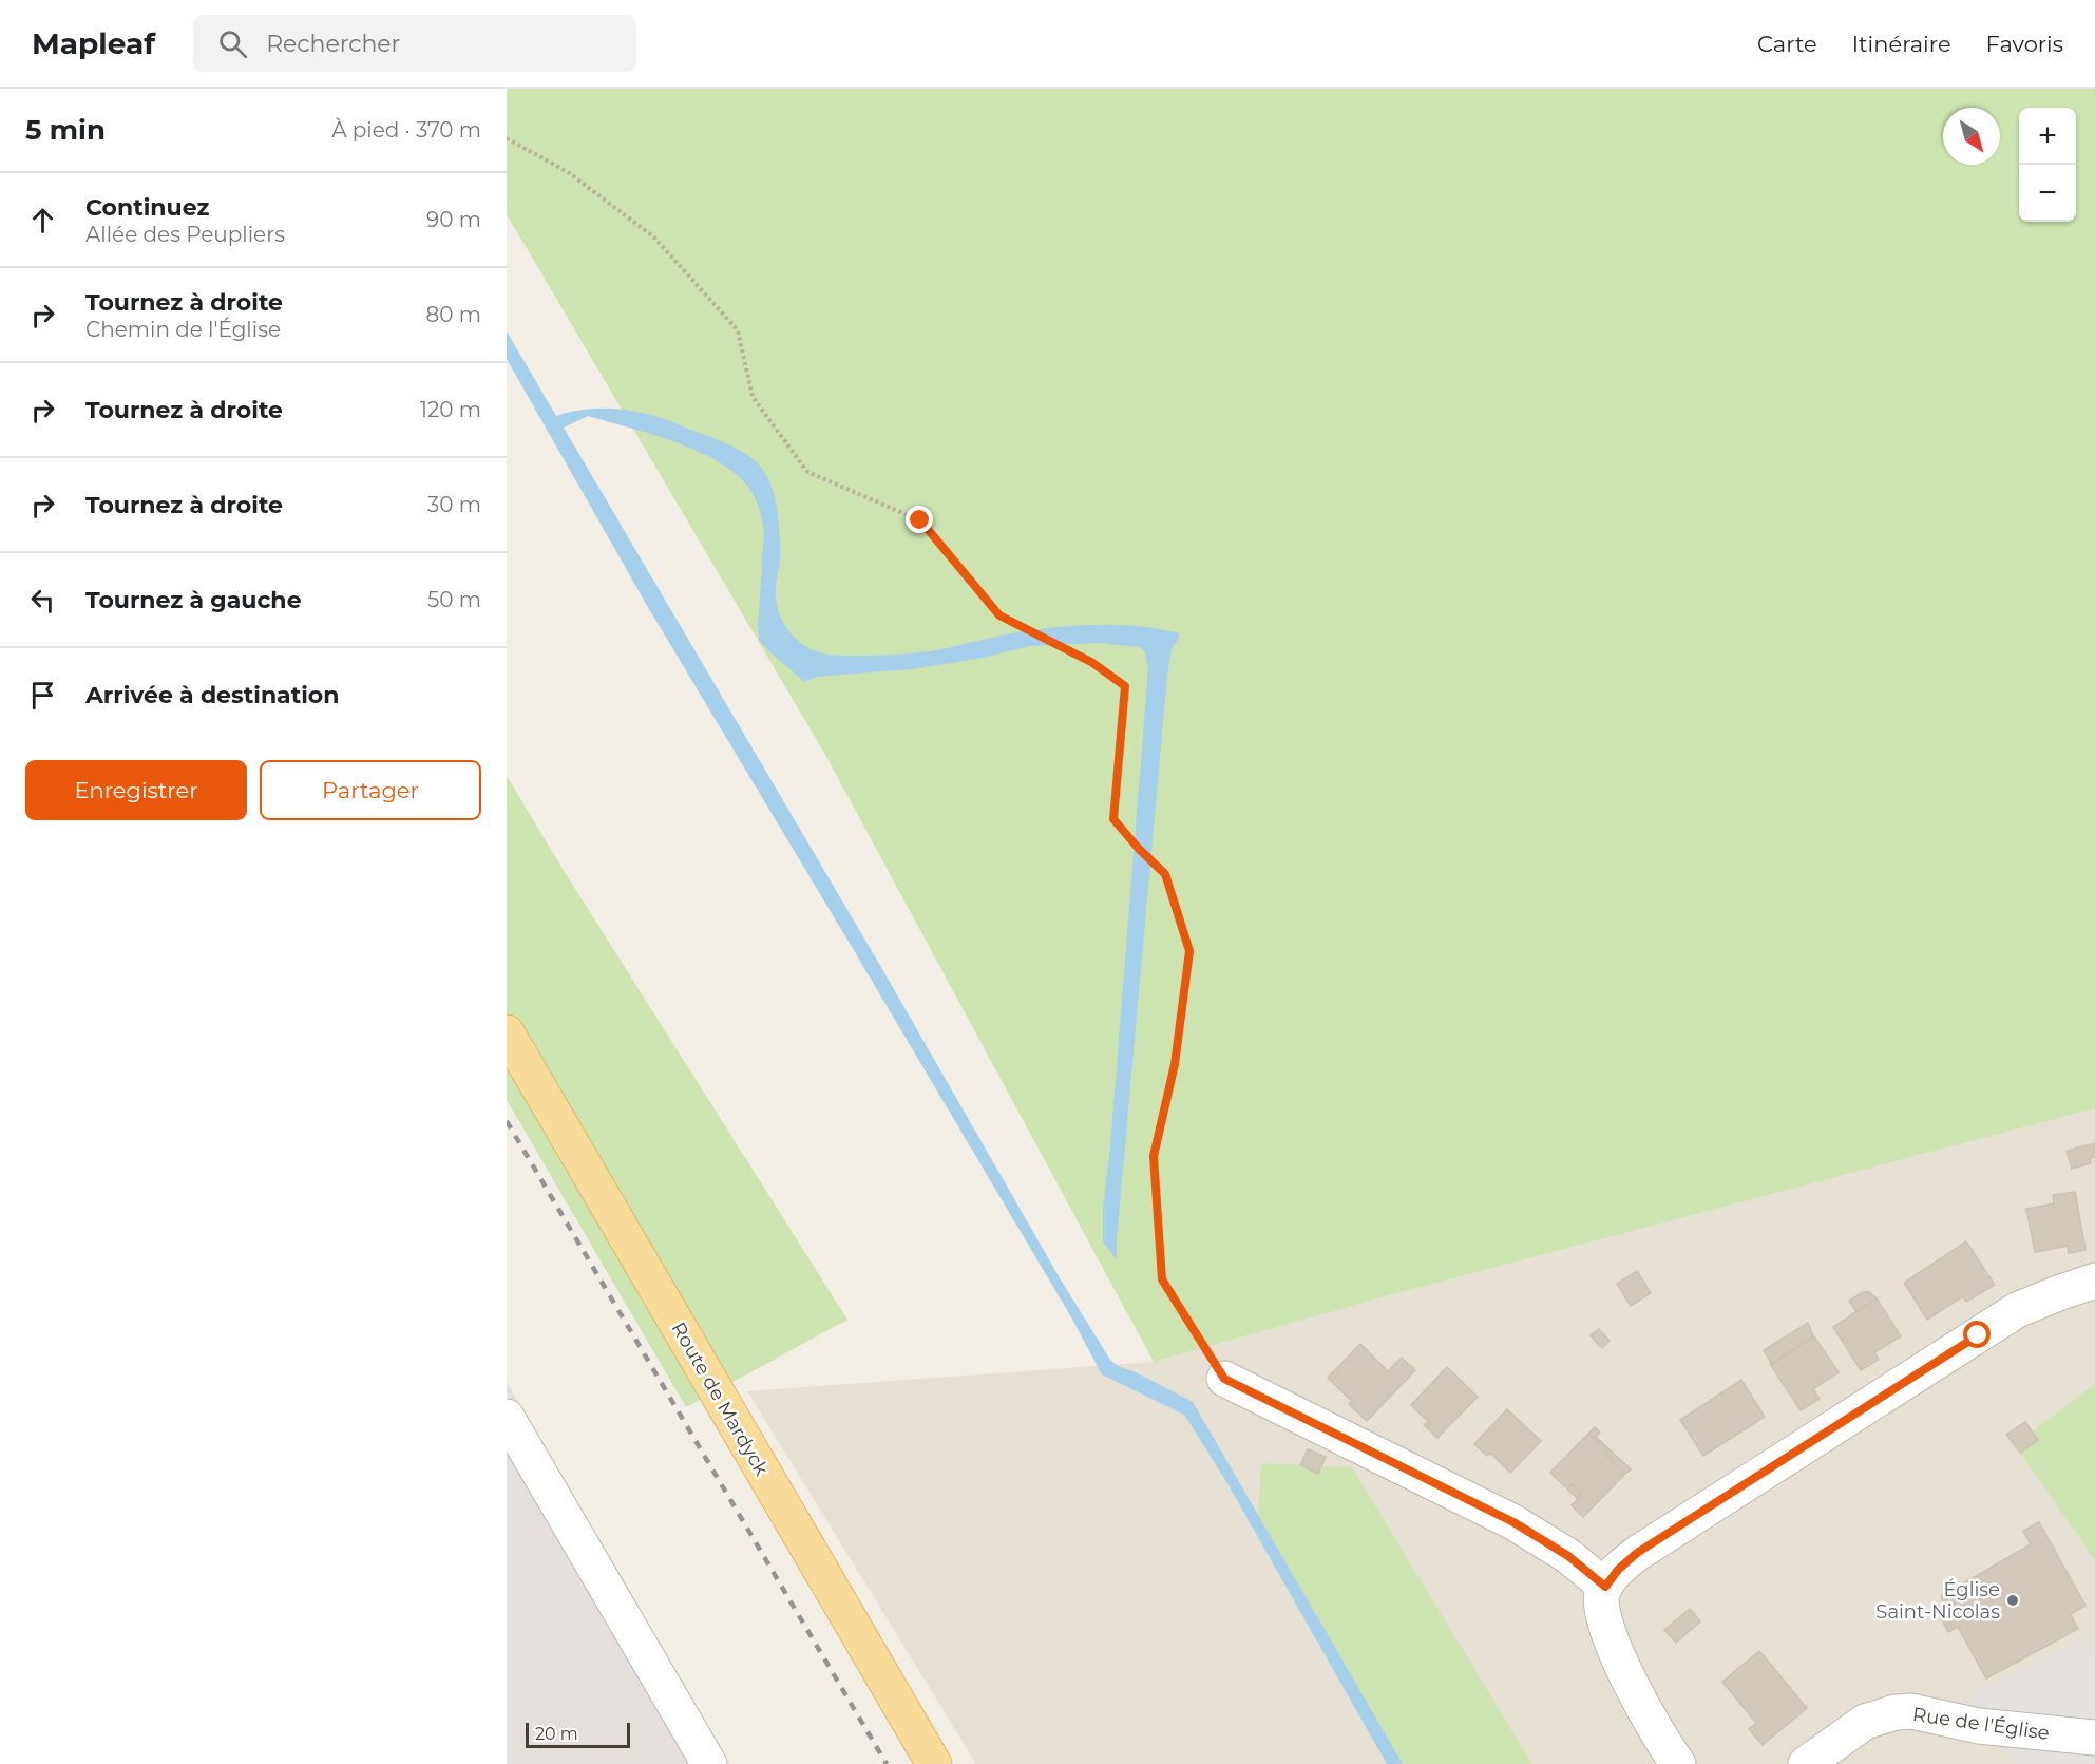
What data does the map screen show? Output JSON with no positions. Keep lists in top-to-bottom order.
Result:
{
  "streets": {
    "main road": ["Route de Mardyck"],
    "street": ["Rue de l'Église"]
  },
  "places": ["Église Saint-Nicolas"],
  "scale_bar": "20 m",
  "north": "bottom right",
  "page": {
    "header": "Mapleaf",
    "search": "Rechercher",
    "nav": ["Carte", "Itinéraire", "Favoris"],
    "heading": ["5 min", "À pied · 370 m"],
    "map_buttons": ["+", "−"],
    "list": [
      ["Continuez", "Allée des Peupliers", "90 m"],
      ["Tournez à droite", "Chemin de l'Église", "80 m"],
      ["Tournez à droite", "120 m"],
      ["Tournez à droite", "30 m"],
      ["Tournez à gauche", "50 m"],
      "Arrivée à destination"
    ],
    "buttons": ["Enregistrer", "Partager"],
    "scale": "20 m"
  }
}
